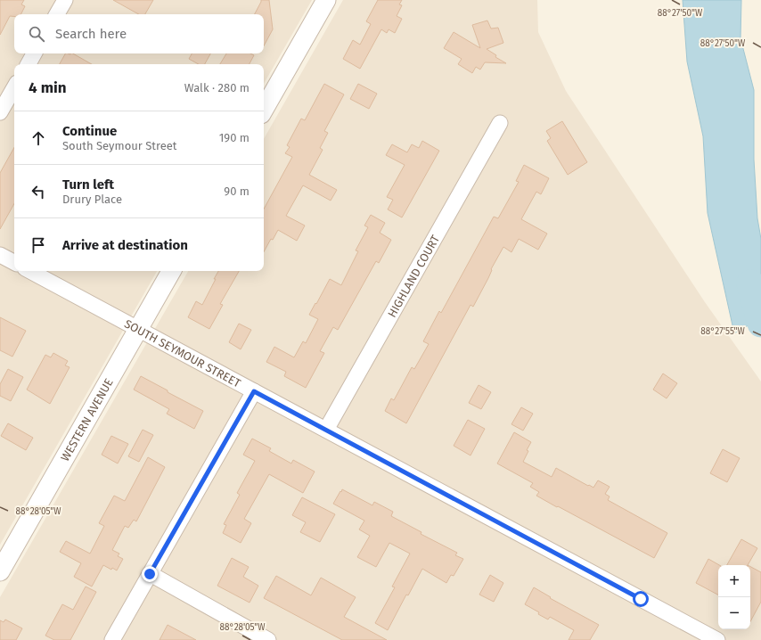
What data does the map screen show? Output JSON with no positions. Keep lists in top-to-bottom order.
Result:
{
  "streets": {
    "street": ["HIGHLAND COURT", "SOUTH SEYMOUR STREET", "WESTERN AVENUE"]
  },
  "crossings": [
    ["HIGHLAND COURT", "SOUTH SEYMOUR STREET"],
    ["SOUTH SEYMOUR STREET", "WESTERN AVENUE"]
  ],
  "page": {
    "search": "Search here",
    "heading": ["4 min", "Walk · 280 m"],
    "list": [
      ["Continue", "South Seymour Street", "190 m"],
      ["Turn left", "Drury Place", "90 m"],
      "Arrive at destination"
    ],
    "map_buttons": ["+", "−"]
  },
  "coordinates": ["88°27'50\"W", "88°27'55\"W", "88°28'05\"W"]
}
